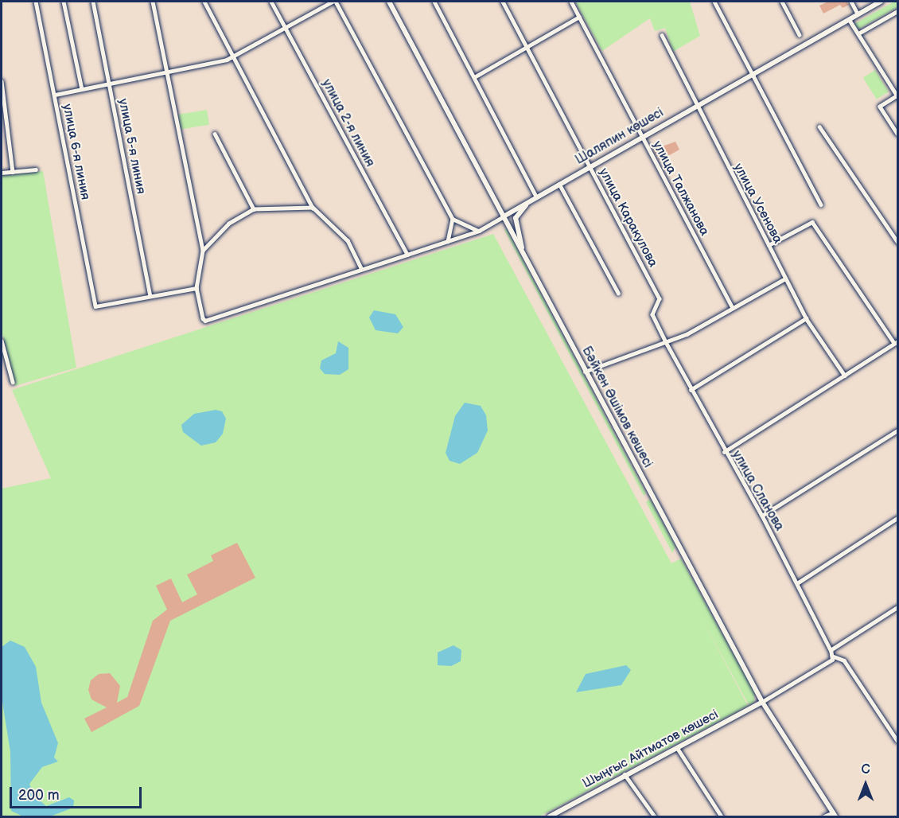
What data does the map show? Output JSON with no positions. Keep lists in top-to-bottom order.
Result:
{
  "streets": {
    "main road": ["Шаляпин көшесі", "Бәйкен Әшімов көшесі", "Шыңғыс Айтматов көшесі"],
    "street": [
      "улица 2-я линия",
      "улица 5-я линия",
      "улица 6-я линия",
      "улица Талжанова",
      "улица Усенова",
      "улица Каракулова",
      "улица Сланова"
    ]
  },
  "crossings": [
    ["улица 2-я линия", "Шаляпин көшесі"],
    ["Шаляпин көшесі", "улица Талжанова"],
    ["Шаляпин көшесі", "улица Усенова"],
    ["Шаляпин көшесі", "улица Каракулова"],
    ["Шаляпин көшесі", "Бәйкен Әшімов көшесі"],
    ["улица 5-я линия", "улица 6-я линия"],
    ["улица Каракулова", "улица Сланова"],
    ["Бәйкен Әшімов көшесі", "Шыңғыс Айтматов көшесі"]
  ],
  "scale_bar": "200 m",
  "north": "top"
}
